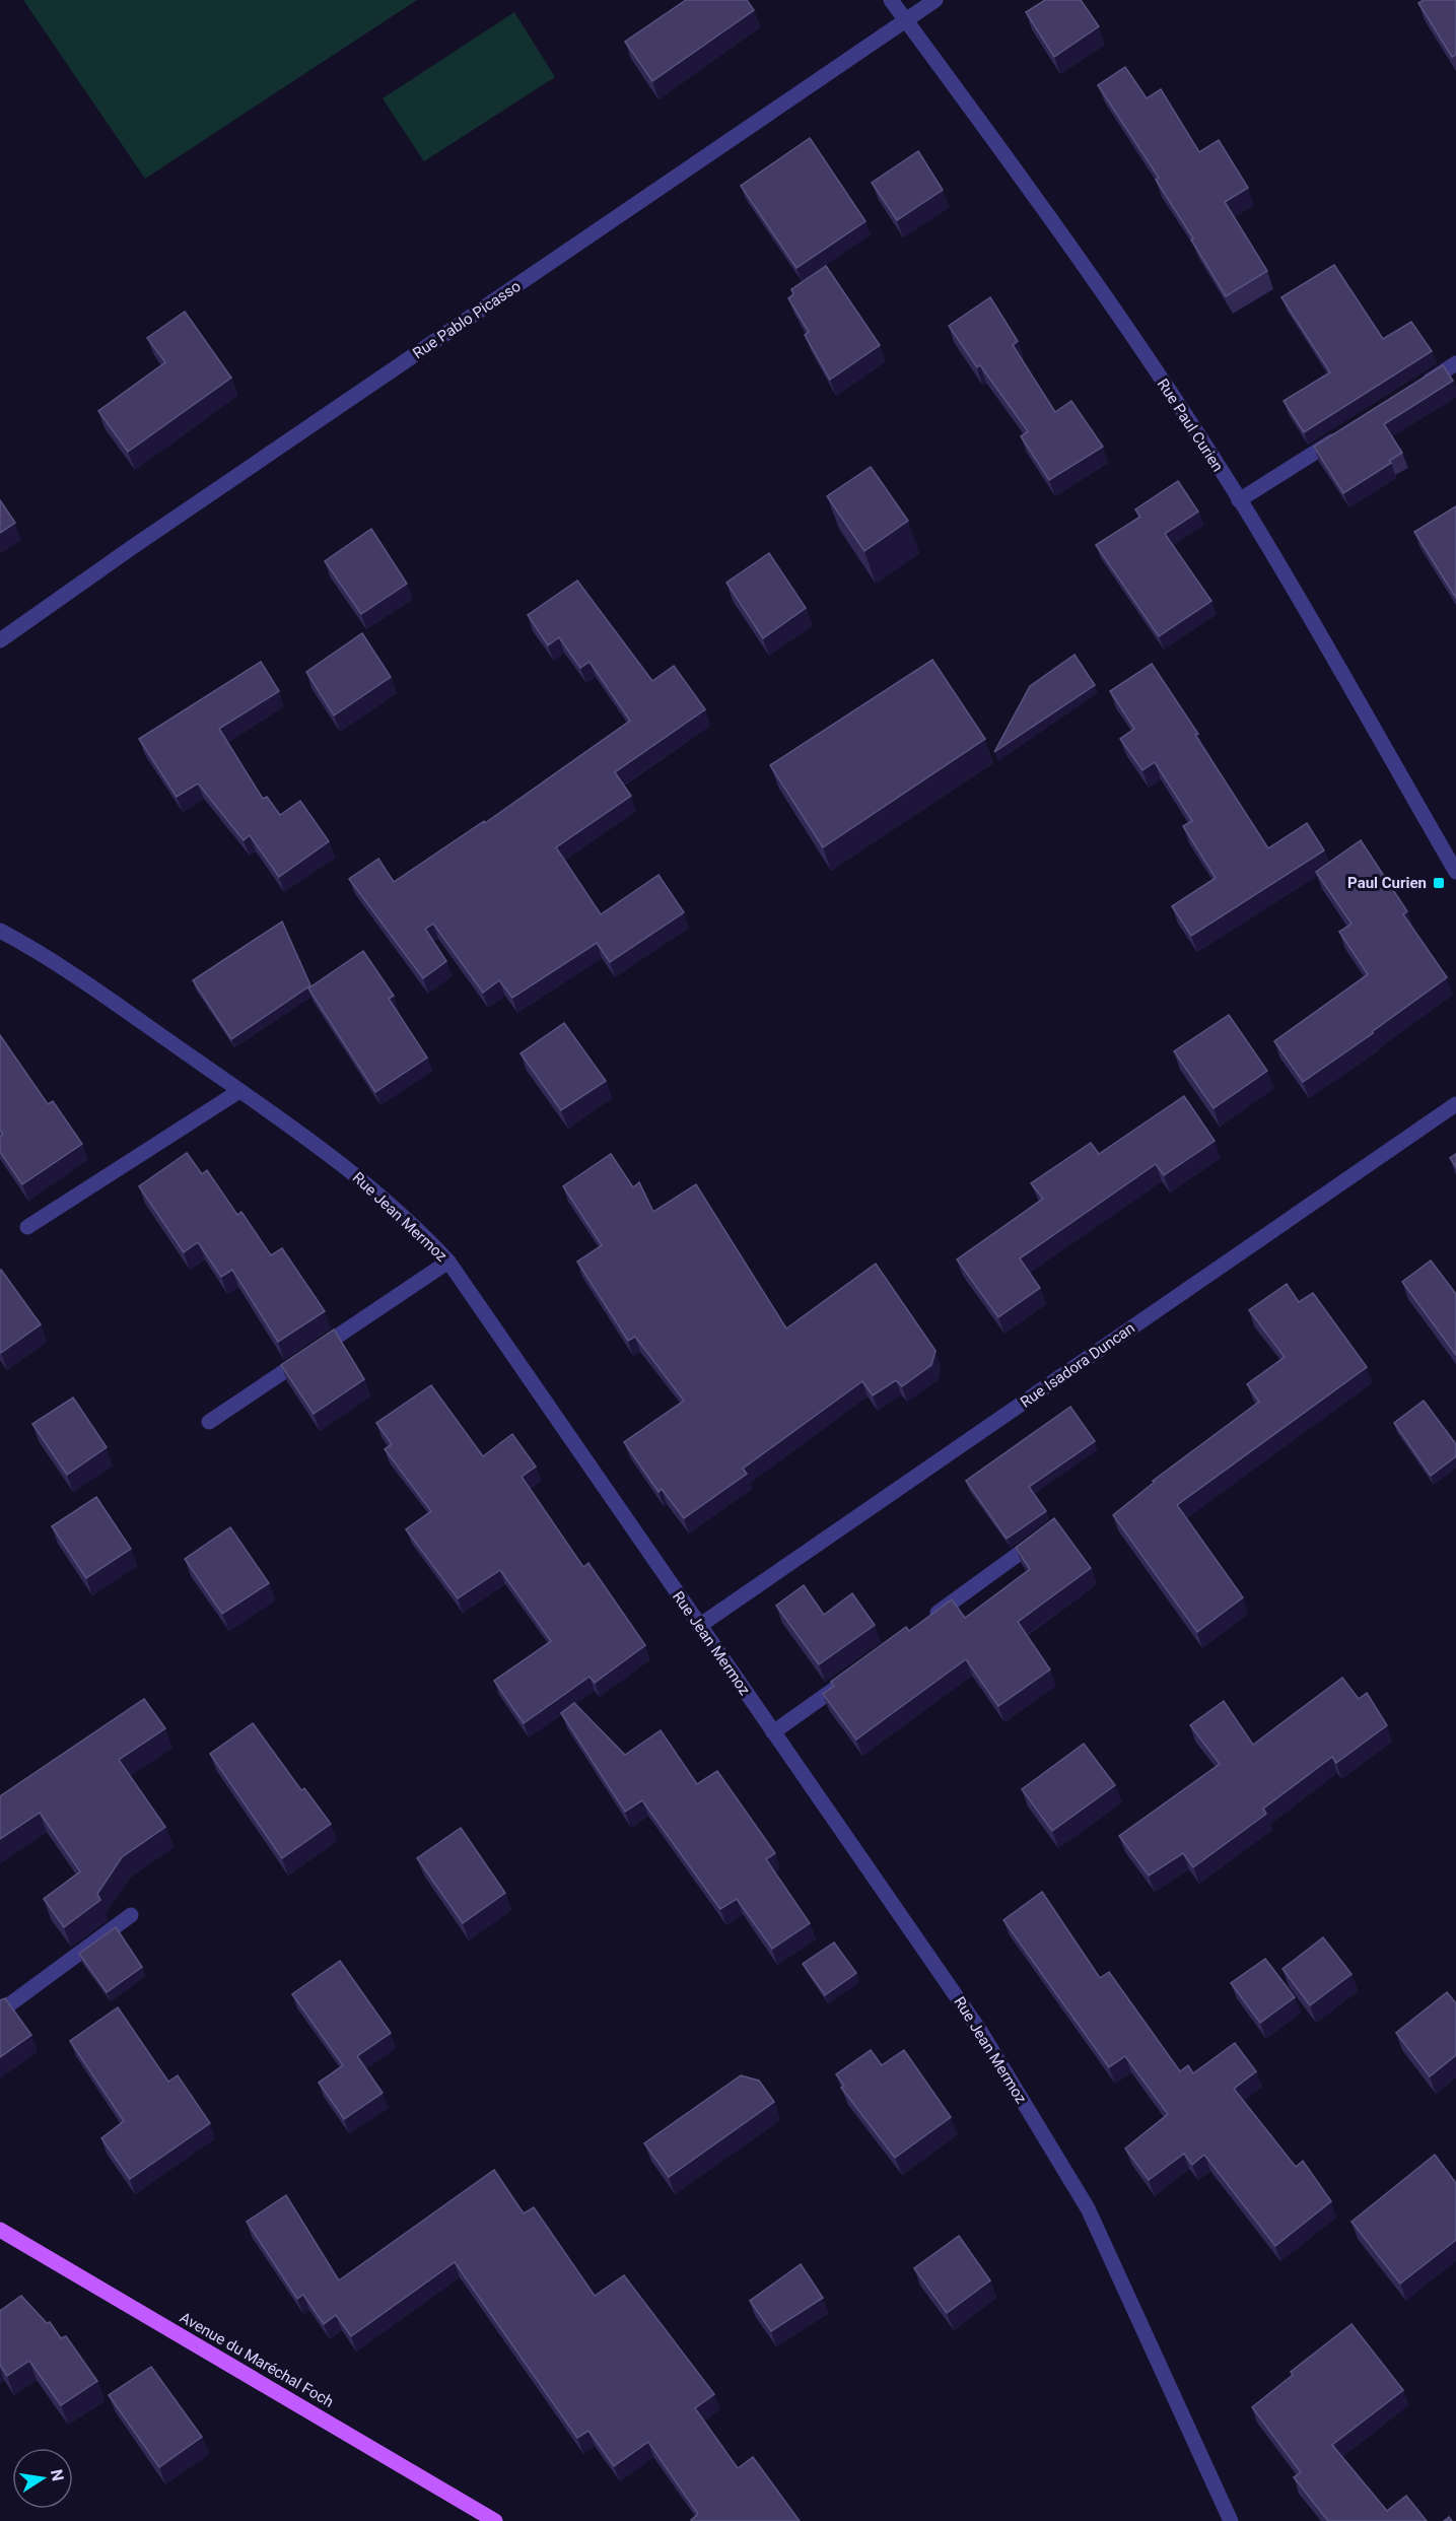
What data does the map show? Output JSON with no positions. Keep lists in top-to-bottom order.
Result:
{
  "streets": {
    "main road": ["Avenue du Maréchal Foch"],
    "street": [
      "Rue Pablo Picasso",
      "Rue Paul Curien",
      "Rue Jean Mermoz",
      "Rue Isadora Duncan"
    ]
  },
  "crossings": [
    ["Rue Pablo Picasso", "Rue Paul Curien"],
    ["Rue Jean Mermoz", "Rue Isadora Duncan"]
  ],
  "places": {
    "transit": ["Paul Curien"]
  },
  "north": "right"
}
